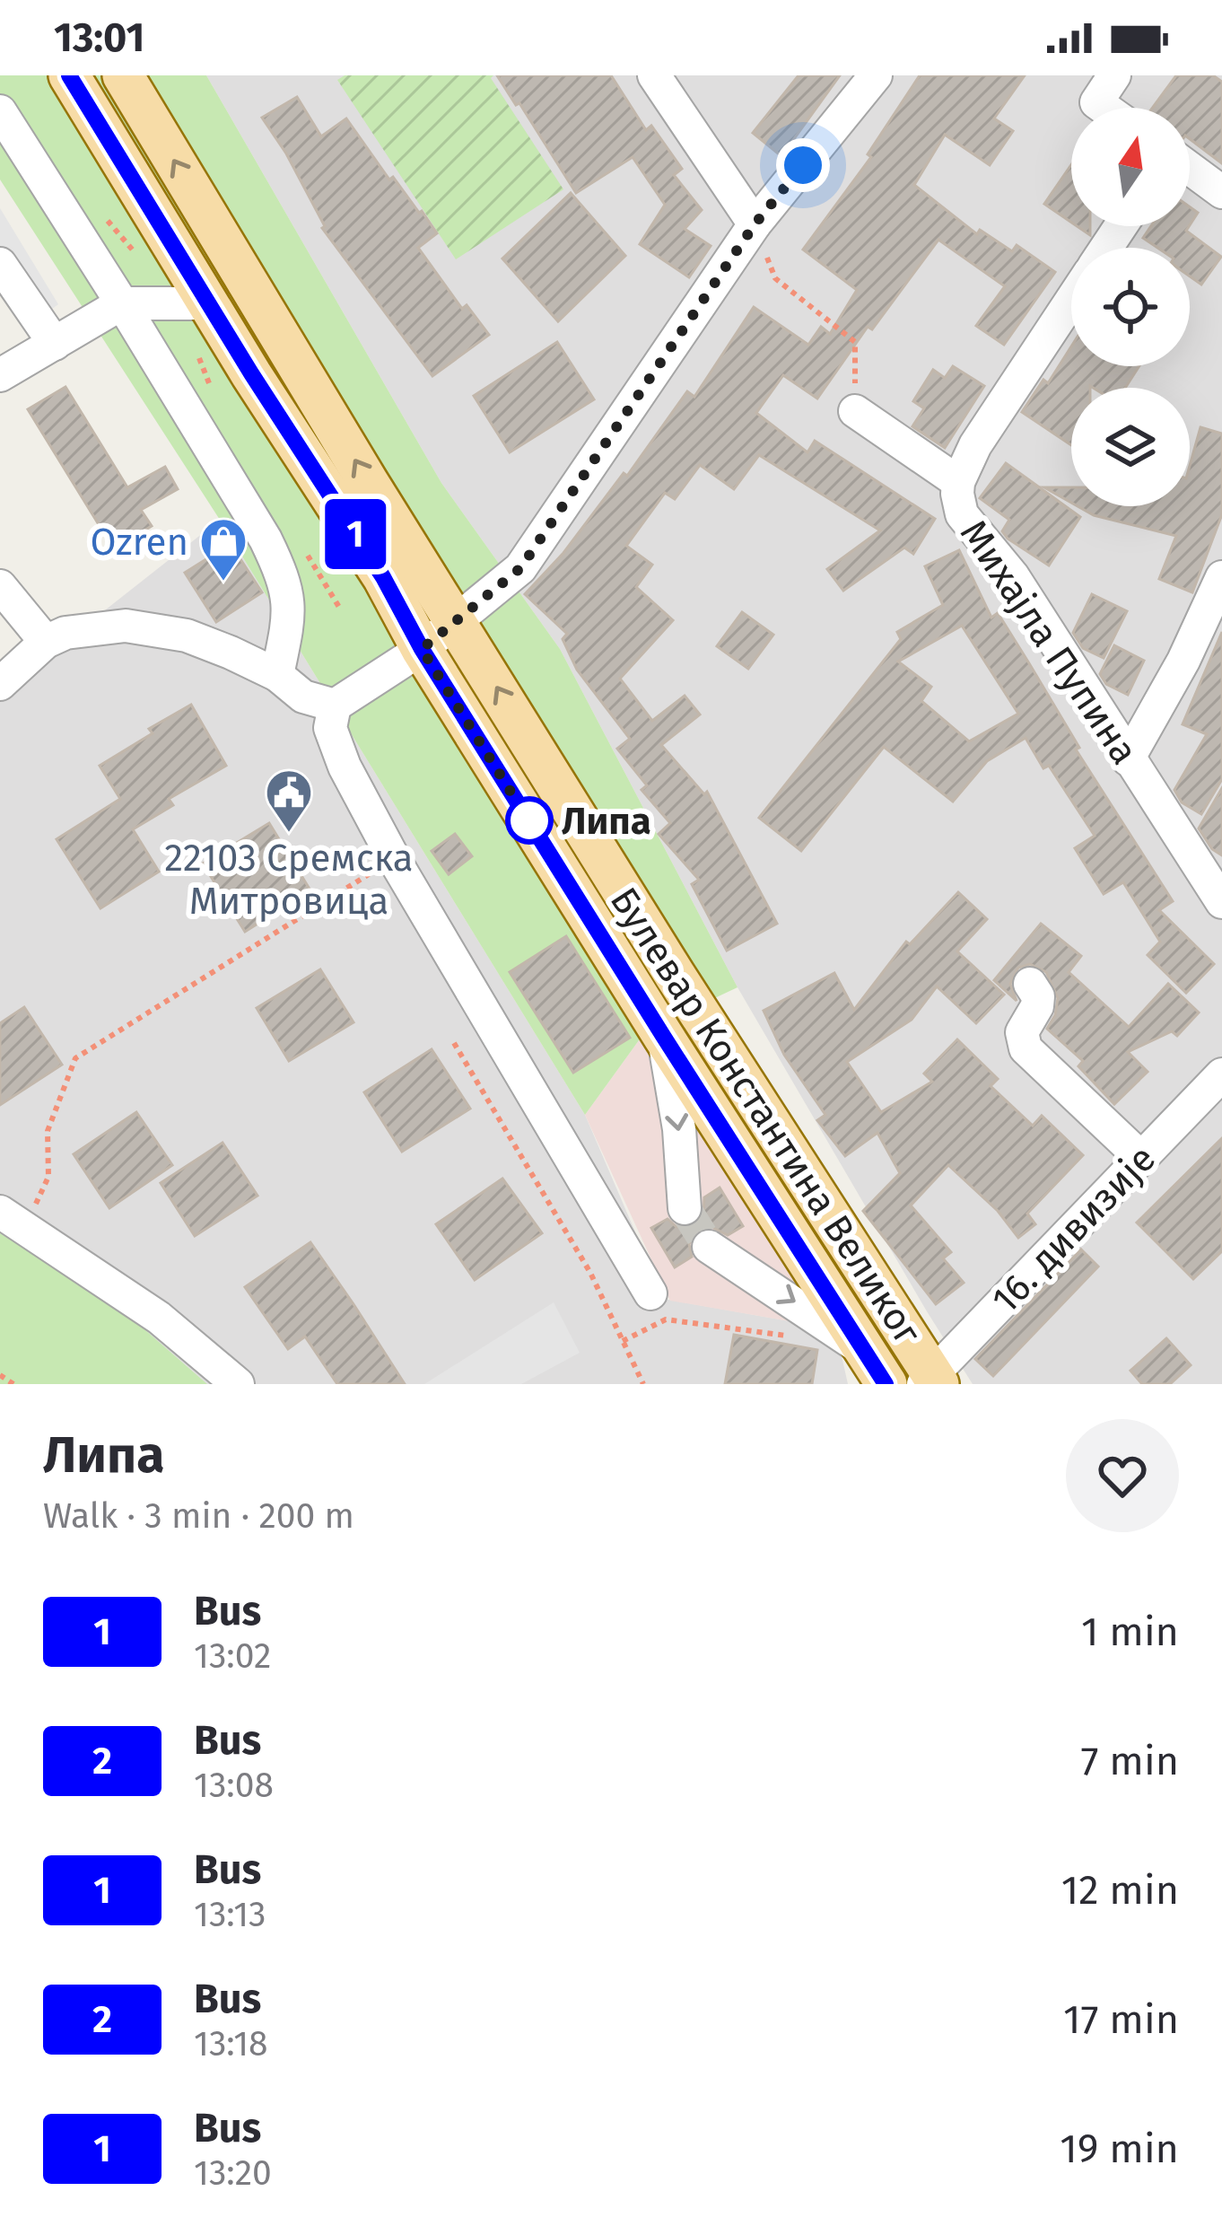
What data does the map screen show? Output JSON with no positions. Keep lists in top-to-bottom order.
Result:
{
  "streets": {
    "main road": ["Булевар Константина Великог"],
    "street": ["Михајла Пупина", "16. дивизије"]
  },
  "crossings": [
    ["Булевар Константина Великог", "16. дивизије"]
  ],
  "places": {
    "shop": ["Ozren"],
    "other": ["Липа"],
    "public building": ["22103 Сремска Митровица"]
  },
  "lines": ["bus line 1"],
  "north": "top",
  "page": {
    "status": "13:01",
    "on_map": "1",
    "heading": ["Липа", "Walk · 3 min · 200 m"],
    "list": [
      {
        "mark": "1",
        "name": "Bus",
        "note": "13:02",
        "value": "1 min"
      },
      {
        "mark": "2",
        "name": "Bus",
        "note": "13:08",
        "value": "7 min"
      },
      {
        "mark": "1",
        "name": "Bus",
        "note": "13:13",
        "value": "12 min"
      },
      {
        "mark": "2",
        "name": "Bus",
        "note": "13:18",
        "value": "17 min"
      },
      {
        "mark": "1",
        "name": "Bus",
        "note": "13:20",
        "value": "19 min"
      }
    ]
  }
}
